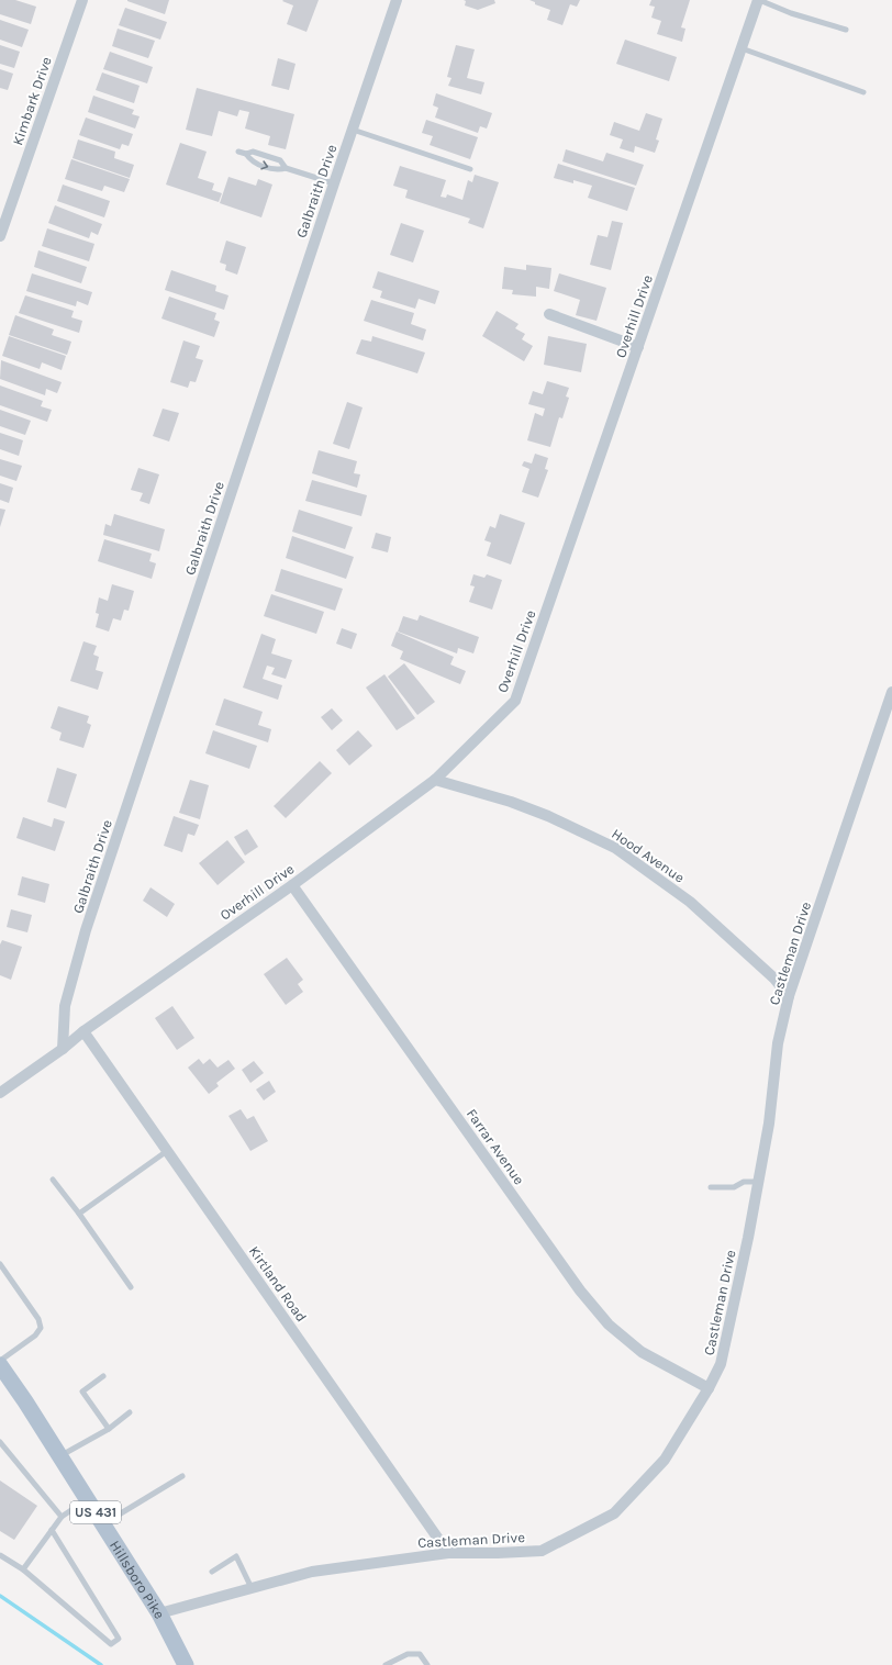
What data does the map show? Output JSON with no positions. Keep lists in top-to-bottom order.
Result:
{
  "streets": {
    "main road": ["US 431", "Hillsboro Pike"],
    "street": [
      "Kimbark Drive",
      "Galbraith Drive",
      "Overhill Drive",
      "Hood Avenue",
      "Castleman Drive",
      "Farrar Avenue",
      "Kirtland Road"
    ]
  },
  "crossings": [
    ["Galbraith Drive", "Overhill Drive"],
    ["Overhill Drive", "Hood Avenue"],
    ["Overhill Drive", "Farrar Avenue"],
    ["Overhill Drive", "Kirtland Road"],
    ["Hood Avenue", "Castleman Drive"],
    ["Castleman Drive", "Farrar Avenue"],
    ["Castleman Drive", "Kirtland Road"],
    ["Castleman Drive", "Hillsboro Pike"]
  ]
}
